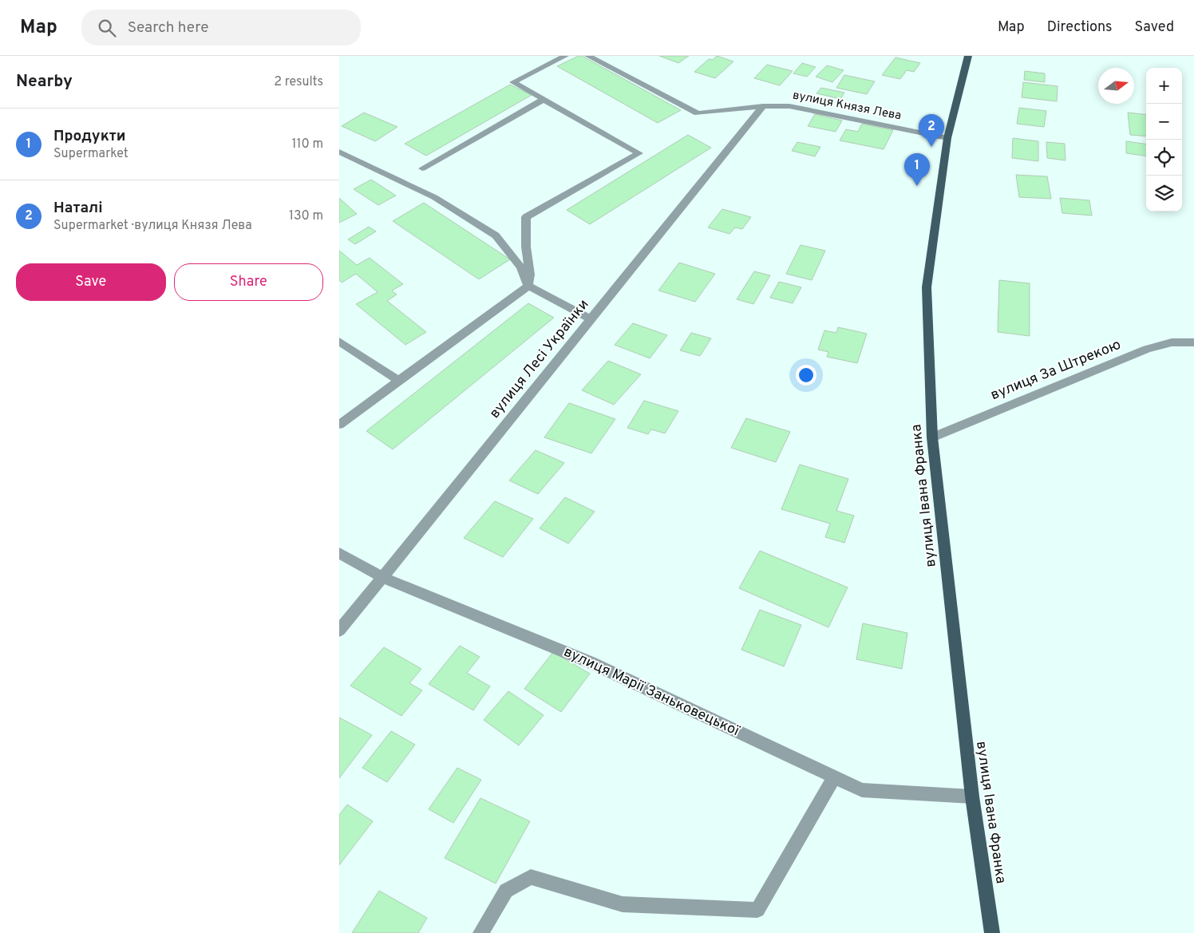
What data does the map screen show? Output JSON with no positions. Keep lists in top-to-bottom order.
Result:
{
  "streets": {
    "main road": ["вулиця Івана Франка"],
    "street": [
      "вулиця Князя Лева",
      "вулиця Лесі Українки",
      "вулиця За Штрекою",
      "вулиця Марії Заньковецької"
    ]
  },
  "crossings": [
    ["вулиця Князя Лева", "вулиця Лесі Українки"],
    ["вулиця Князя Лева", "вулиця Івана Франка"],
    ["вулиця Лесі Українки", "вулиця Марії Заньковецької"],
    ["вулиця За Штрекою", "вулиця Івана Франка"],
    ["вулиця Івана Франка", "вулиця Марії Заньковецької"]
  ],
  "north": "right",
  "page": {
    "header": "Map",
    "search": "Search here",
    "nav": ["Map", "Directions", "Saved"],
    "heading": ["Nearby", "2 results"],
    "map_buttons": ["+", "−"],
    "list": [
      {
        "mark": "1",
        "name": "Продукти",
        "note": "Supermarket",
        "value": "110 m"
      },
      {
        "mark": "2",
        "name": "Наталi",
        "note": "Supermarket · вулиця Князя Лева",
        "value": "130 m"
      }
    ],
    "pins": ["2", "1"],
    "buttons": ["Save", "Share"]
  }
}
